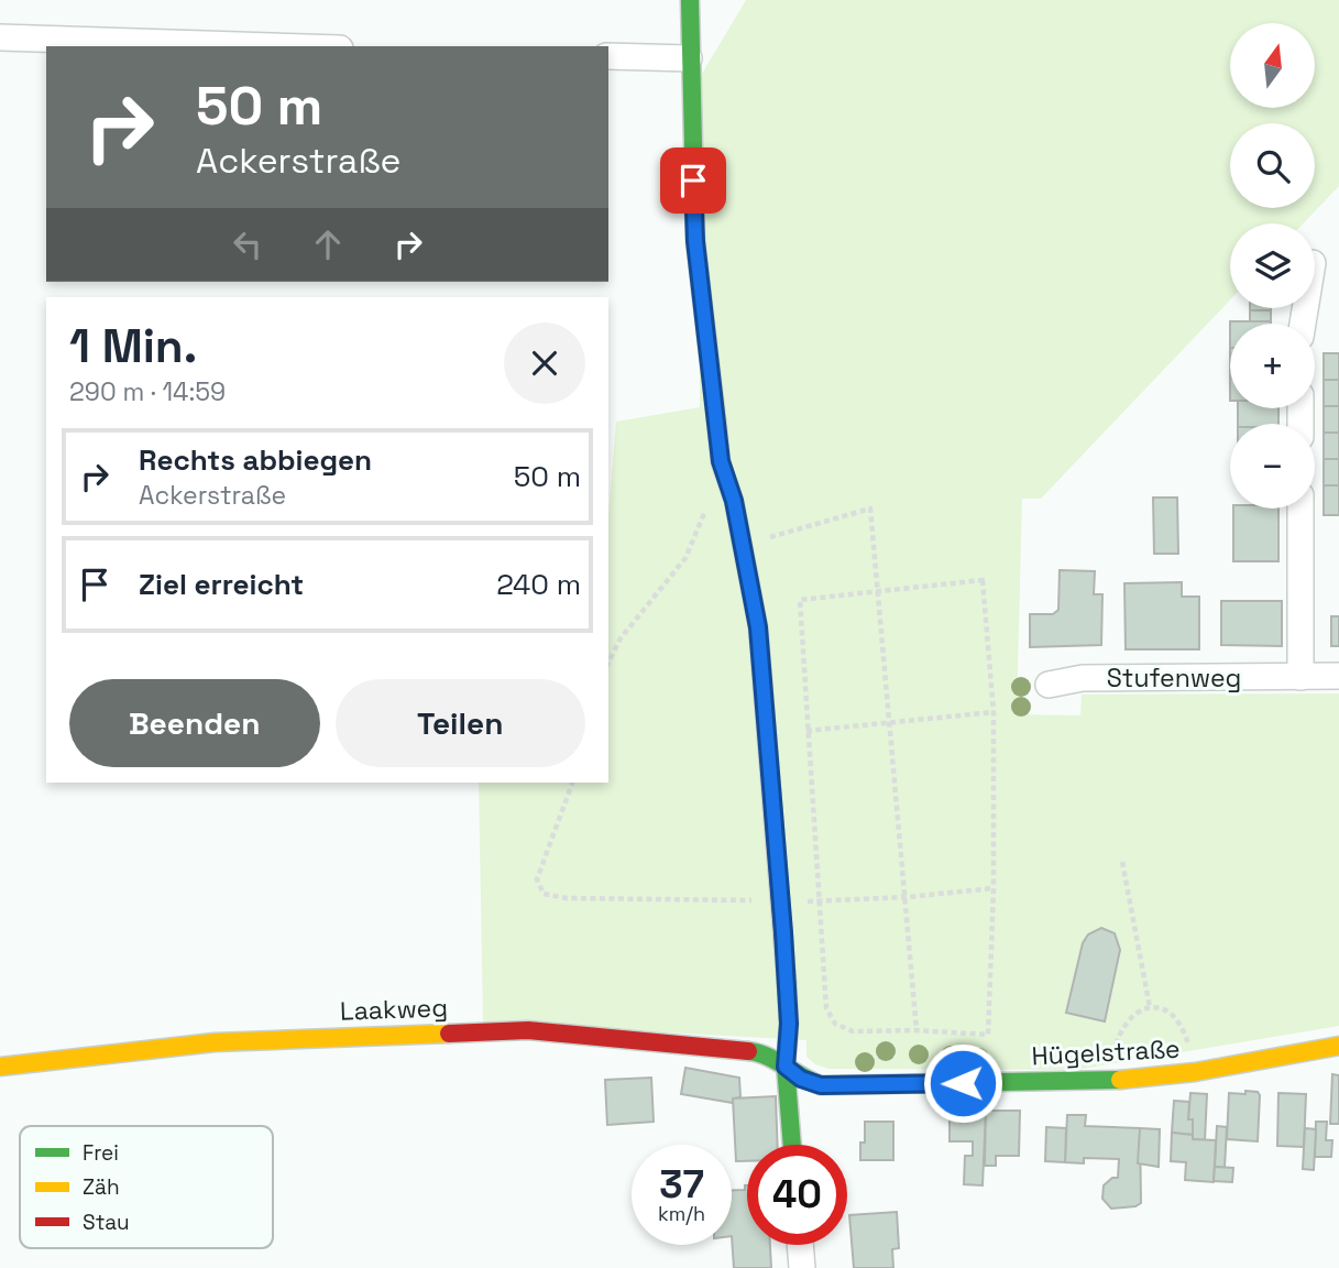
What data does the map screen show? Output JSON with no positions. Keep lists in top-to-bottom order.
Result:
{
  "streets": {
    "street": ["Stufenweg", "Laakweg", "Hügelstraße"]
  },
  "crossings": [
    ["Laakweg", "Hügelstraße"]
  ],
  "legend": ["Frei", "Zäh", "Stau"],
  "north": "top",
  "page": {
    "map_buttons": ["+", "−"],
    "turn": ["50 m", "Ackerstraße"],
    "heading": ["1 Min.", "290 m · 14:59"],
    "list": [
      {
        "name": "Rechts abbiegen",
        "note": "Ackerstraße",
        "value": "50 m"
      },
      {
        "name": "Ziel erreicht",
        "value": "240 m"
      }
    ],
    "buttons": ["Beenden", "Teilen"],
    "speed": "37 km/h",
    "limit": "40"
  }
}
